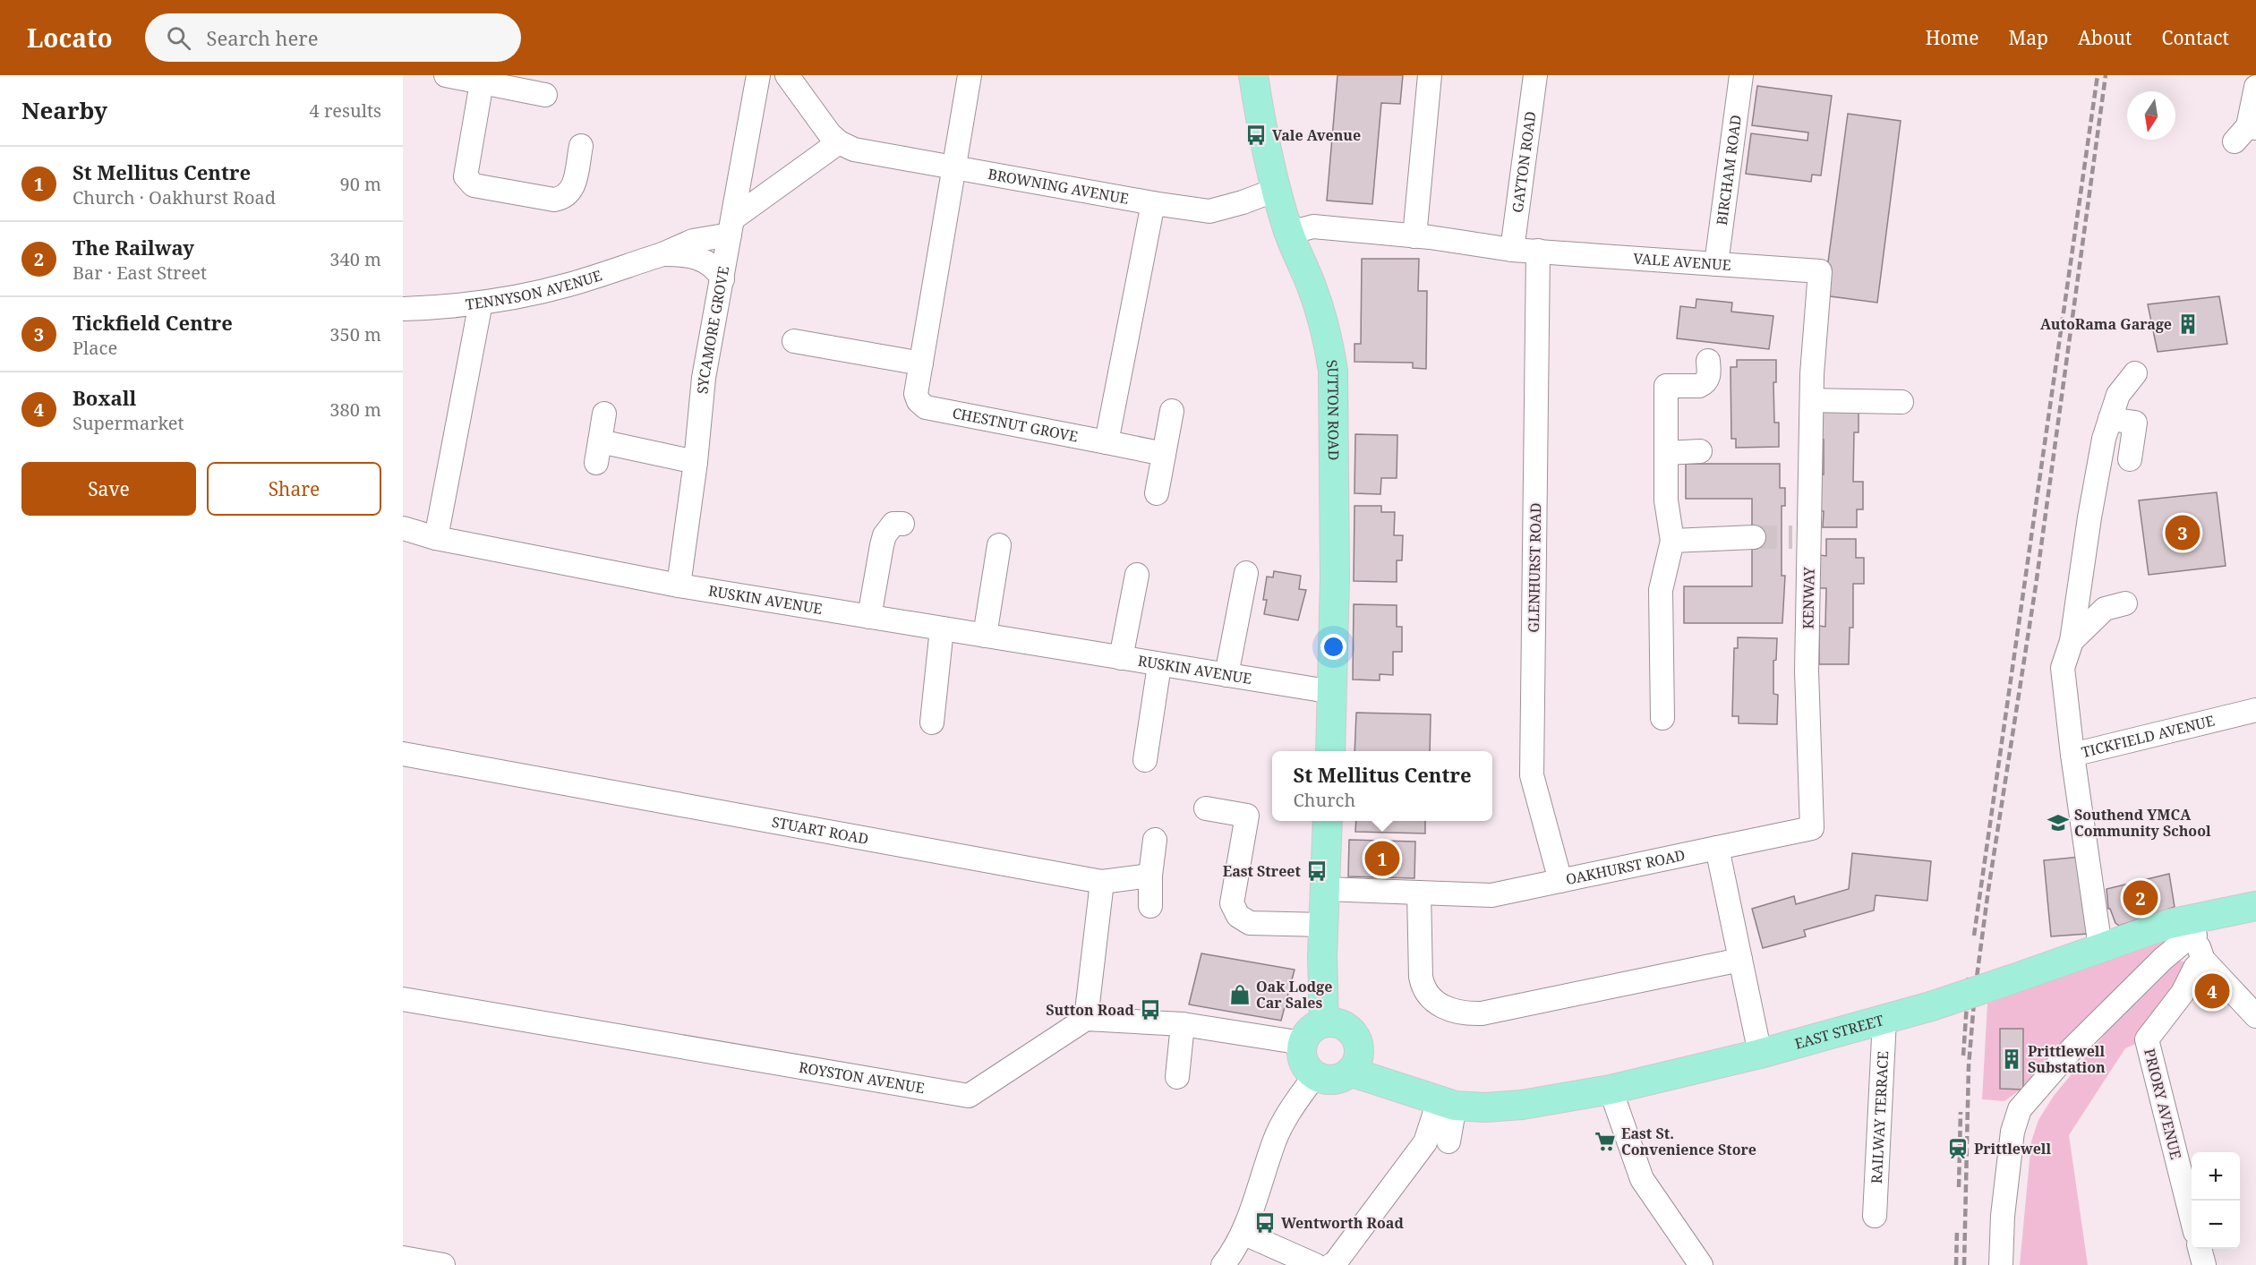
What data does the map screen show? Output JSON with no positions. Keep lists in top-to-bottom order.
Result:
{
  "streets": {
    "main road": ["SUTTON ROAD", "EAST STREET"],
    "street": [
      "GAYTON ROAD",
      "BIRCHAM ROAD",
      "BROWNING AVENUE",
      "VALE AVENUE",
      "TENNYSON AVENUE",
      "SYCAMORE GROVE",
      "CHESTNUT GROVE",
      "GLENHURST ROAD",
      "KENWAY",
      "RUSKIN AVENUE",
      "TICKFIELD AVENUE",
      "STUART ROAD",
      "OAKHURST ROAD",
      "ROYSTON AVENUE",
      "PRIORY AVENUE",
      "RAILWAY TERRACE"
    ]
  },
  "crossings": [
    ["GAYTON ROAD", "VALE AVENUE"],
    ["BIRCHAM ROAD", "VALE AVENUE"],
    ["BROWNING AVENUE", "SUTTON ROAD"],
    ["BROWNING AVENUE", "CHESTNUT GROVE"],
    ["VALE AVENUE", "SUTTON ROAD"],
    ["VALE AVENUE", "GLENHURST ROAD"],
    ["VALE AVENUE", "KENWAY"],
    ["TENNYSON AVENUE", "SYCAMORE GROVE"],
    ["SYCAMORE GROVE", "RUSKIN AVENUE"],
    ["SUTTON ROAD", "RUSKIN AVENUE"],
    ["GLENHURST ROAD", "OAKHURST ROAD"],
    ["KENWAY", "OAKHURST ROAD"],
    ["TICKFIELD AVENUE", "EAST STREET"],
    ["EAST STREET", "RAILWAY TERRACE"]
  ],
  "places": {
    "bus stop": [
      "Vale Avenue",
      "East Street",
      "Sutton Road",
      "Wentworth Road"
    ],
    "building": ["AutoRama Garage", "Prittlewell Substation"],
    "school or university": ["Southend YMCA Community School"],
    "shop": ["Oak Lodge Car Sales"],
    "supermarket": ["East St. Convenience Store"],
    "station": ["Prittlewell"]
  },
  "north": "bottom",
  "page": {
    "header": "Locato",
    "search": "Search here",
    "nav": [
      "Home",
      "Map",
      "About",
      "Contact"
    ],
    "heading": ["Nearby", "4 results"],
    "list": [
      {
        "mark": "1",
        "name": "St Mellitus Centre",
        "note": "Church · Oakhurst Road",
        "value": "90 m"
      },
      {
        "mark": "2",
        "name": "The Railway",
        "note": "Bar · East Street",
        "value": "340 m"
      },
      {
        "mark": "3",
        "name": "Tickfield Centre",
        "note": "Place",
        "value": "350 m"
      },
      {
        "mark": "4",
        "name": "Boxall",
        "note": "Supermarket",
        "value": "380 m"
      }
    ],
    "buttons": ["Save", "Share"],
    "pins": [
      "3",
      "1",
      "2",
      "4"
    ],
    "popup": ["St Mellitus Centre", "Church"],
    "map_buttons": ["+", "−"]
  }
}
